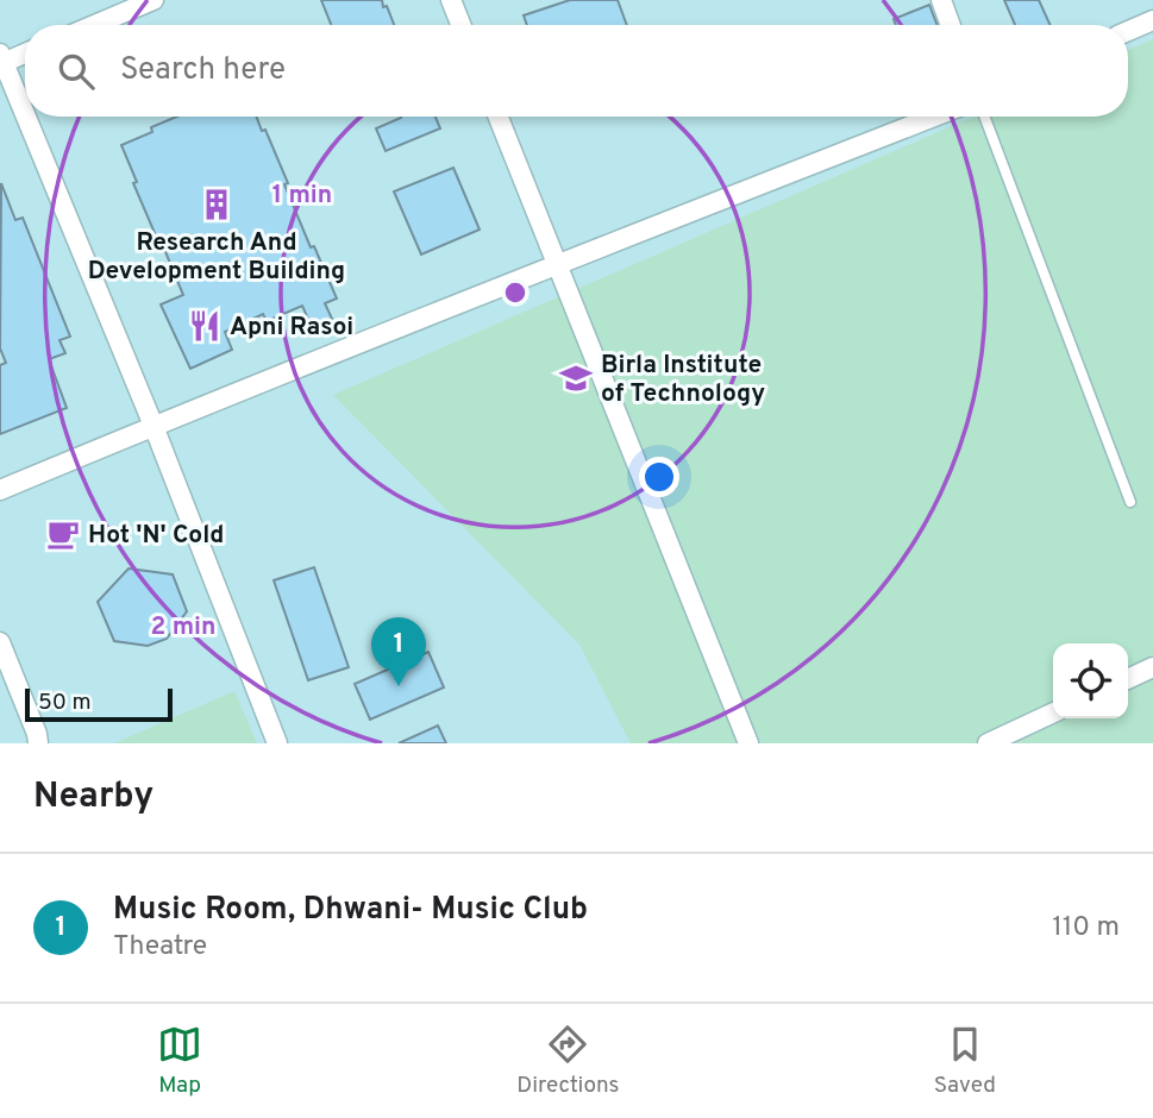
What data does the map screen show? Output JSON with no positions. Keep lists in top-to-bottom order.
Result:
{
  "places": {
    "building": ["Research And Development Building"],
    "restaurant": ["Apni Rasoi"],
    "school or university": ["Birla Institute of Technology"],
    "cafe": ["Hot 'N' Cold"]
  },
  "scale_bar": "50 m",
  "page": {
    "search": "Search here",
    "pins": "1",
    "scale": "50 m",
    "heading": "Nearby",
    "list": [
      {
        "mark": "1",
        "name": "Music Room, Dhwani- Music Club",
        "note": "Theatre",
        "value": "110 m"
      }
    ],
    "nav": ["Map", "Directions", "Saved"]
  },
  "rings": ["1 min", "2 min"]
}
